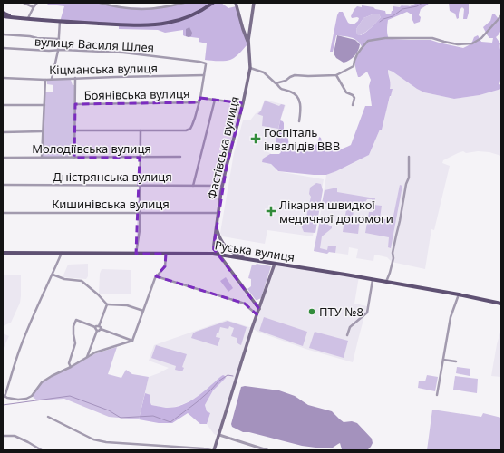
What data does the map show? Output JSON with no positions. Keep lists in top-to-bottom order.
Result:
{
  "streets": {
    "main road": ["Фастівська вулиця", "Руська вулиця"],
    "street": [
      "вулиця Василя Шлея",
      "Кіцманська вулиця",
      "Боянівська вулиця",
      "Молодіївська вулиця",
      "Дністрянська вулиця",
      "Кишинівська вулиця"
    ]
  },
  "crossings": [
    ["вулиця Василя Шлея", "Кіцманська вулиця"],
    ["Боянівська вулиця", "Фастівська вулиця"],
    ["Фастівська вулиця", "Дністрянська вулиця"],
    ["Фастівська вулиця", "Кишинівська вулиця"],
    ["Фастівська вулиця", "Руська вулиця"]
  ],
  "places": {
    "health": ["Госпіталь інвалідів ВВВ", "Лікарня швидкої медичної допомоги"],
    "other": ["ПТУ №8"]
  }
}
